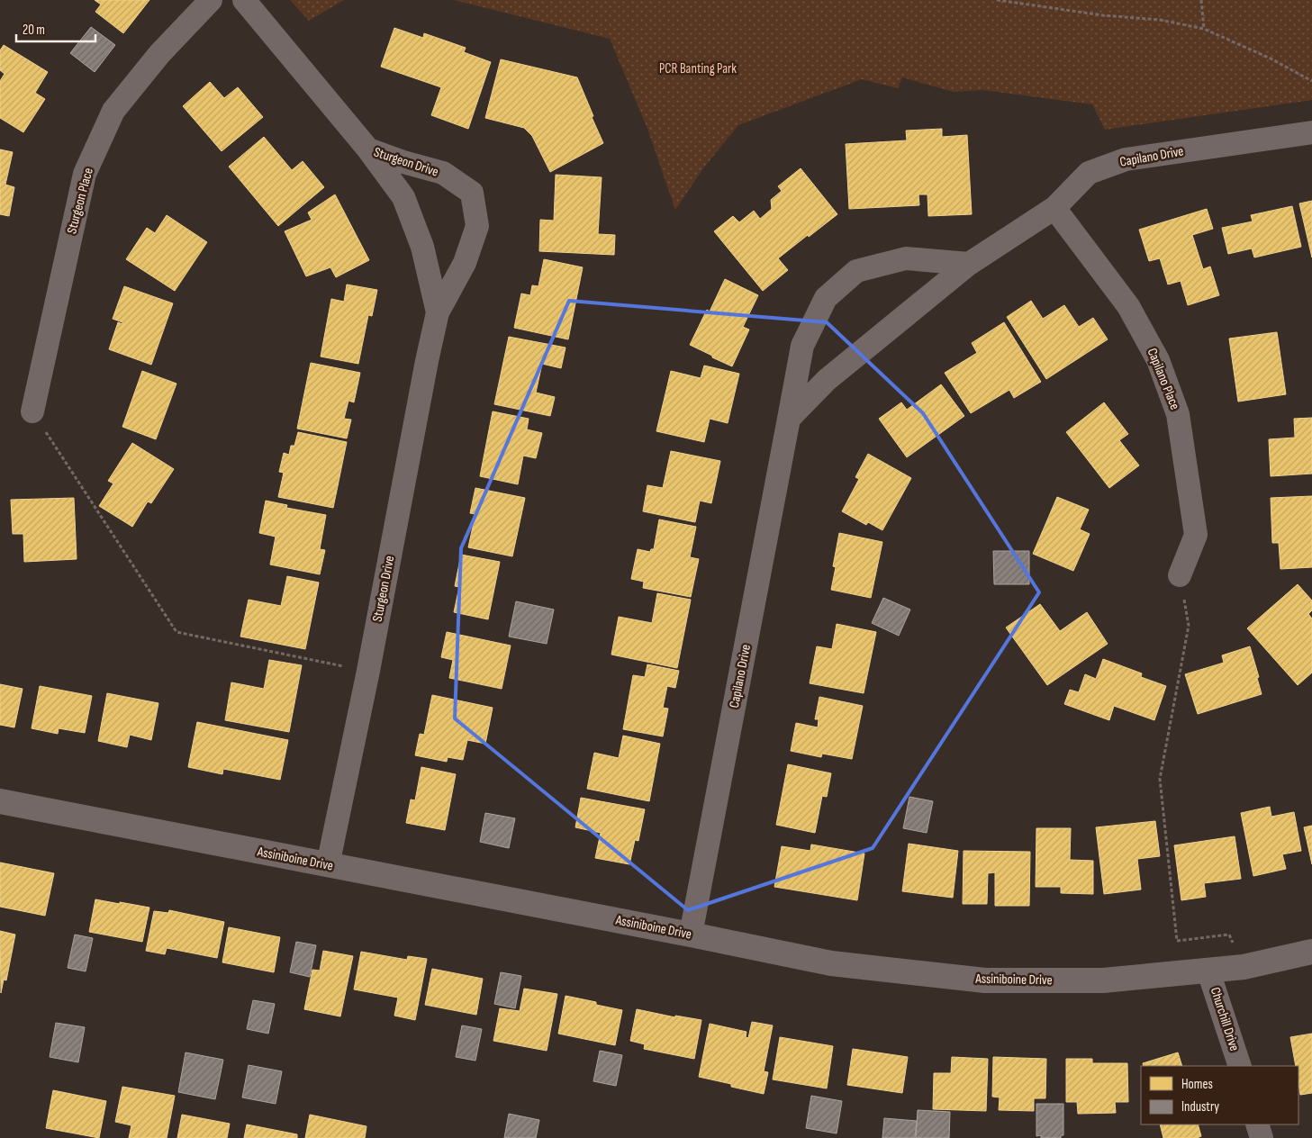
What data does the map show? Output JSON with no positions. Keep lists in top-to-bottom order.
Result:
{
  "streets": {
    "street": [
      "Capilano Drive",
      "Sturgeon Drive",
      "Sturgeon Place",
      "Capilano Place",
      "Assiniboine Drive",
      "Churchill Drive"
    ]
  },
  "crossings": [
    ["Capilano Drive", "Capilano Place"],
    ["Capilano Drive", "Assiniboine Drive"],
    ["Sturgeon Drive", "Assiniboine Drive"],
    ["Assiniboine Drive", "Churchill Drive"]
  ],
  "parks": ["PCR Banting Park"],
  "legend": ["Homes", "Industry"],
  "scale_bar": "20 m"
}
